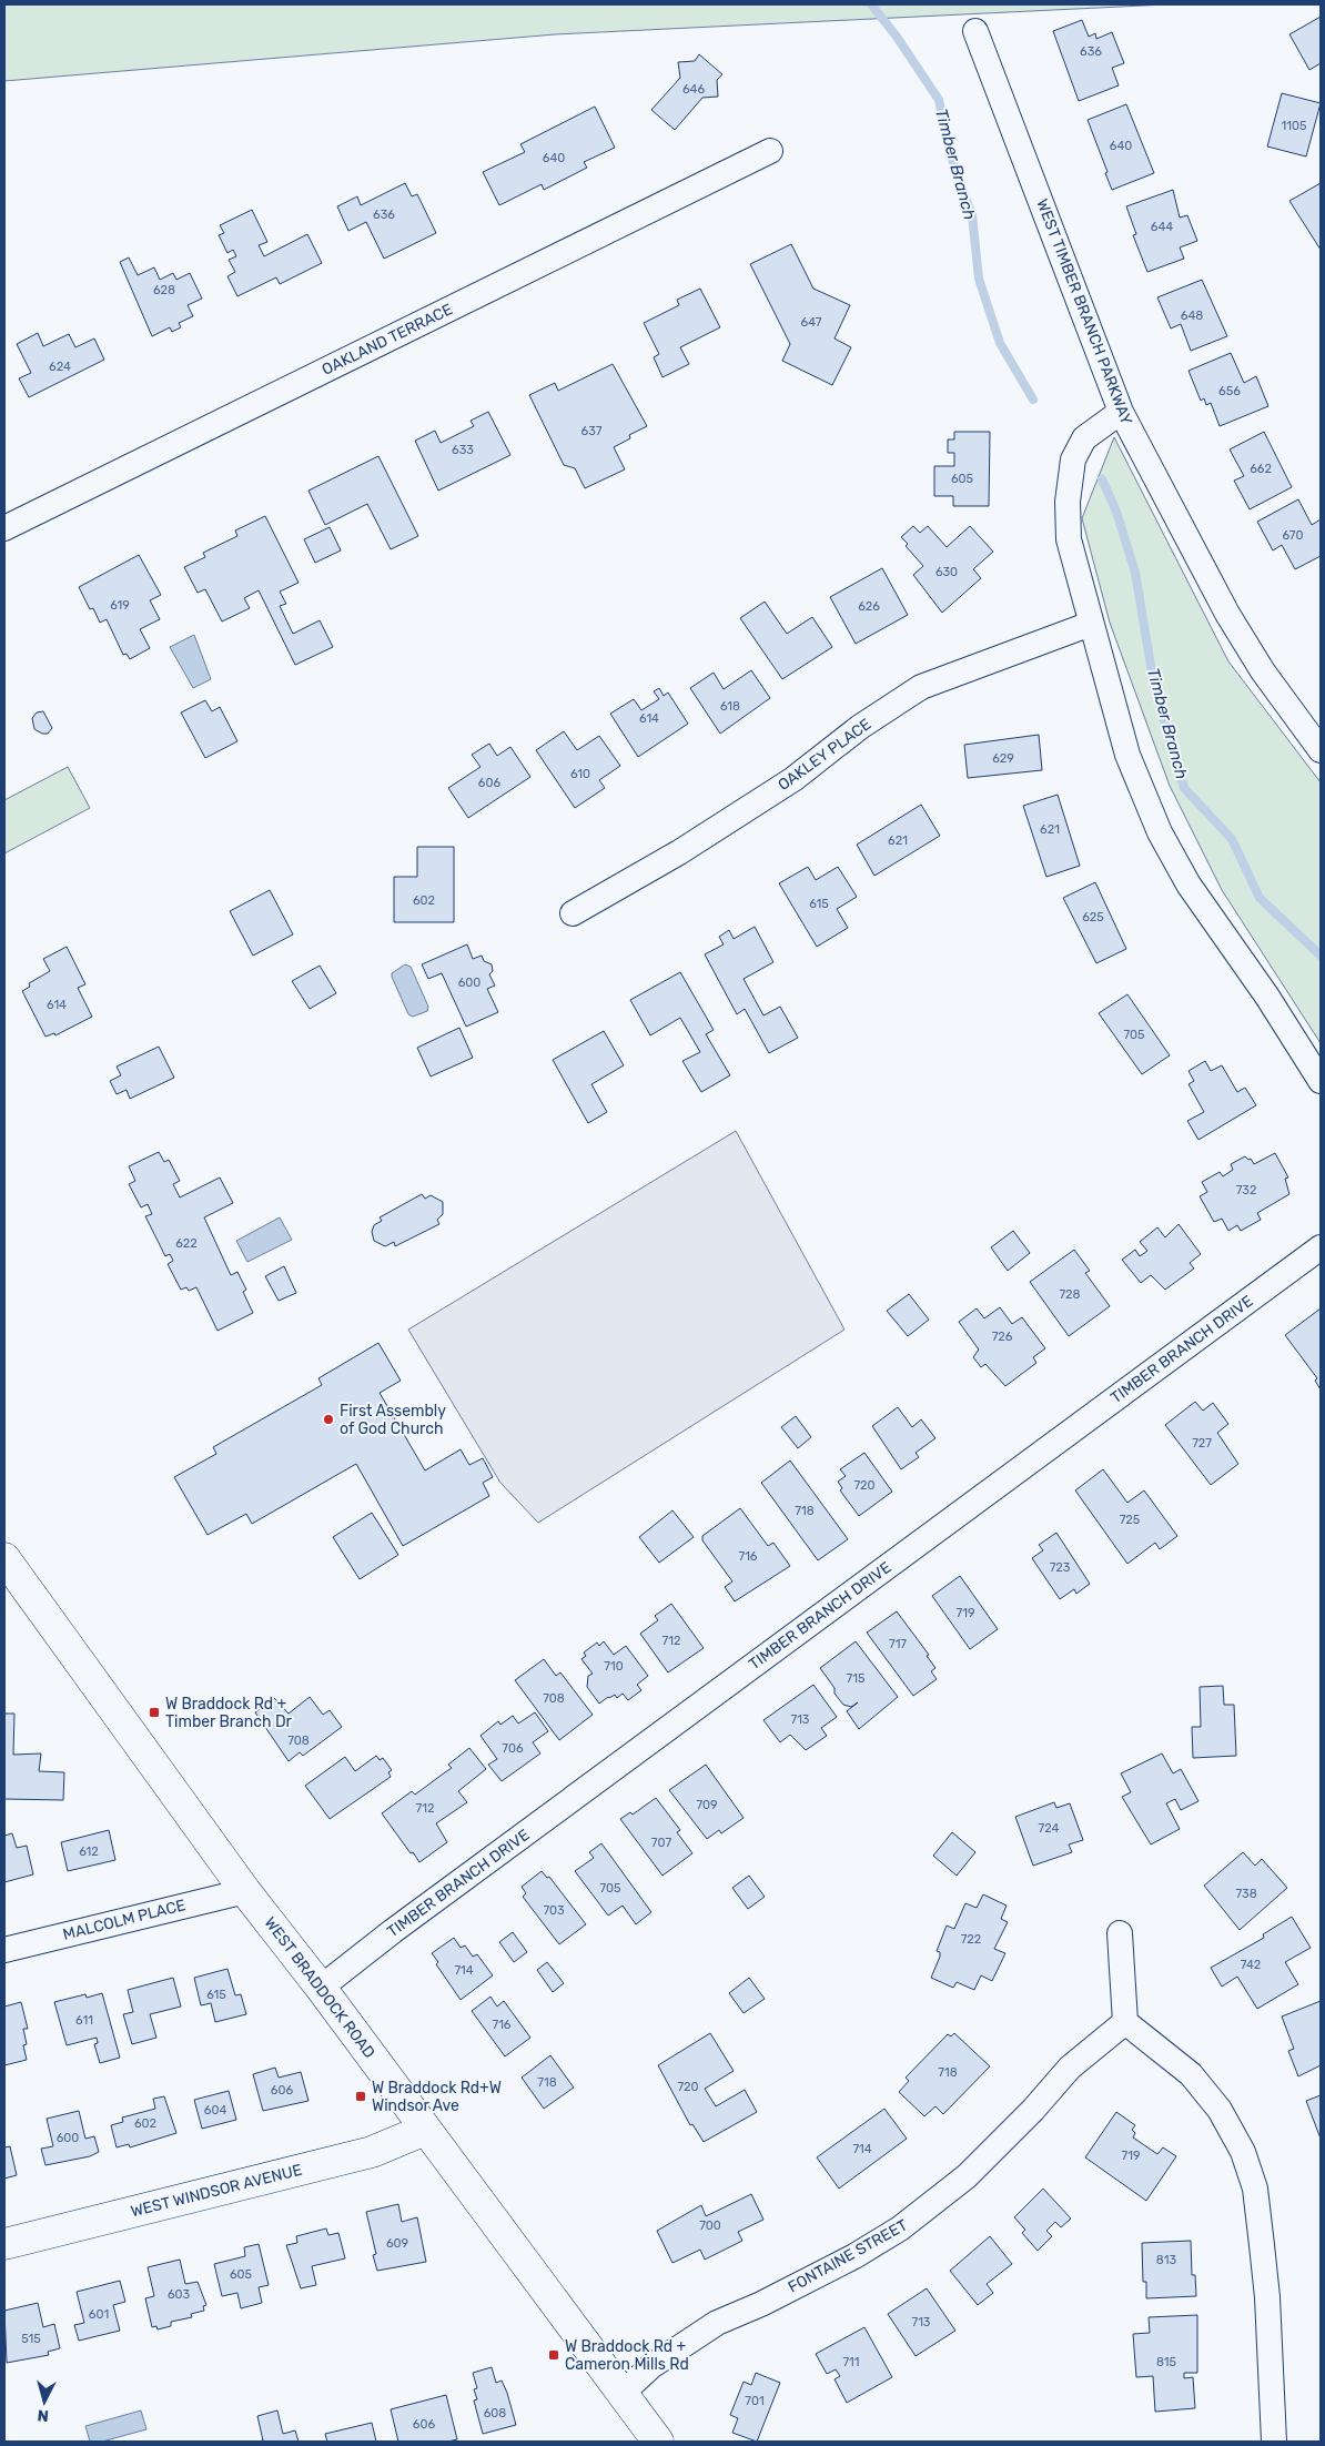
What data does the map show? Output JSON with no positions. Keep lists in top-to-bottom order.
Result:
{
  "streets": {
    "main road": ["WEST BRADDOCK ROAD", "WEST WINDSOR AVENUE"],
    "street": [
      "WEST TIMBER BRANCH PARKWAY",
      "OAKLAND TERRACE",
      "OAKLEY PLACE",
      "TIMBER BRANCH DRIVE",
      "MALCOLM PLACE",
      "FONTAINE STREET"
    ]
  },
  "crossings": [
    ["TIMBER BRANCH DRIVE", "WEST BRADDOCK ROAD"],
    ["MALCOLM PLACE", "WEST BRADDOCK ROAD"],
    ["WEST BRADDOCK ROAD", "WEST WINDSOR AVENUE"],
    ["WEST BRADDOCK ROAD", "FONTAINE STREET"]
  ],
  "water": ["Timber Branch"],
  "places": {
    "other": ["First Assembly of God Church"],
    "transit": ["W Braddock Rd + Timber Branch Dr", "W Braddock Rd+W Windsor Ave", "W Braddock Rd + Cameron Mills Rd"]
  },
  "house_numbers": [
    "636",
    "646",
    "1105",
    "640",
    "640",
    "636",
    "644",
    "628",
    "648",
    "647",
    "624",
    "656",
    "637",
    "633",
    "662",
    "605",
    "670",
    "630",
    "619",
    "626",
    "618",
    "614",
    "629",
    "610",
    "606",
    "621",
    "621",
    "602",
    "615",
    "625",
    "600",
    "614",
    "705",
    "732",
    "622",
    "728",
    "726",
    "727",
    "720",
    "718",
    "725",
    "716",
    "723",
    "719",
    "712",
    "717",
    "710",
    "715",
    "708",
    "713",
    "708",
    "706",
    "709",
    "712",
    "724",
    "707",
    "612",
    "705",
    "738",
    "703",
    "722",
    "742",
    "714",
    "615",
    "611",
    "716",
    "718",
    "718",
    "720",
    "606",
    "604",
    "602",
    "600",
    "714",
    "719",
    "700",
    "609",
    "813",
    "605",
    "603",
    "601",
    "713",
    "515",
    "711",
    "815",
    "701",
    "608",
    "606"
  ],
  "north": "bottom"
}
